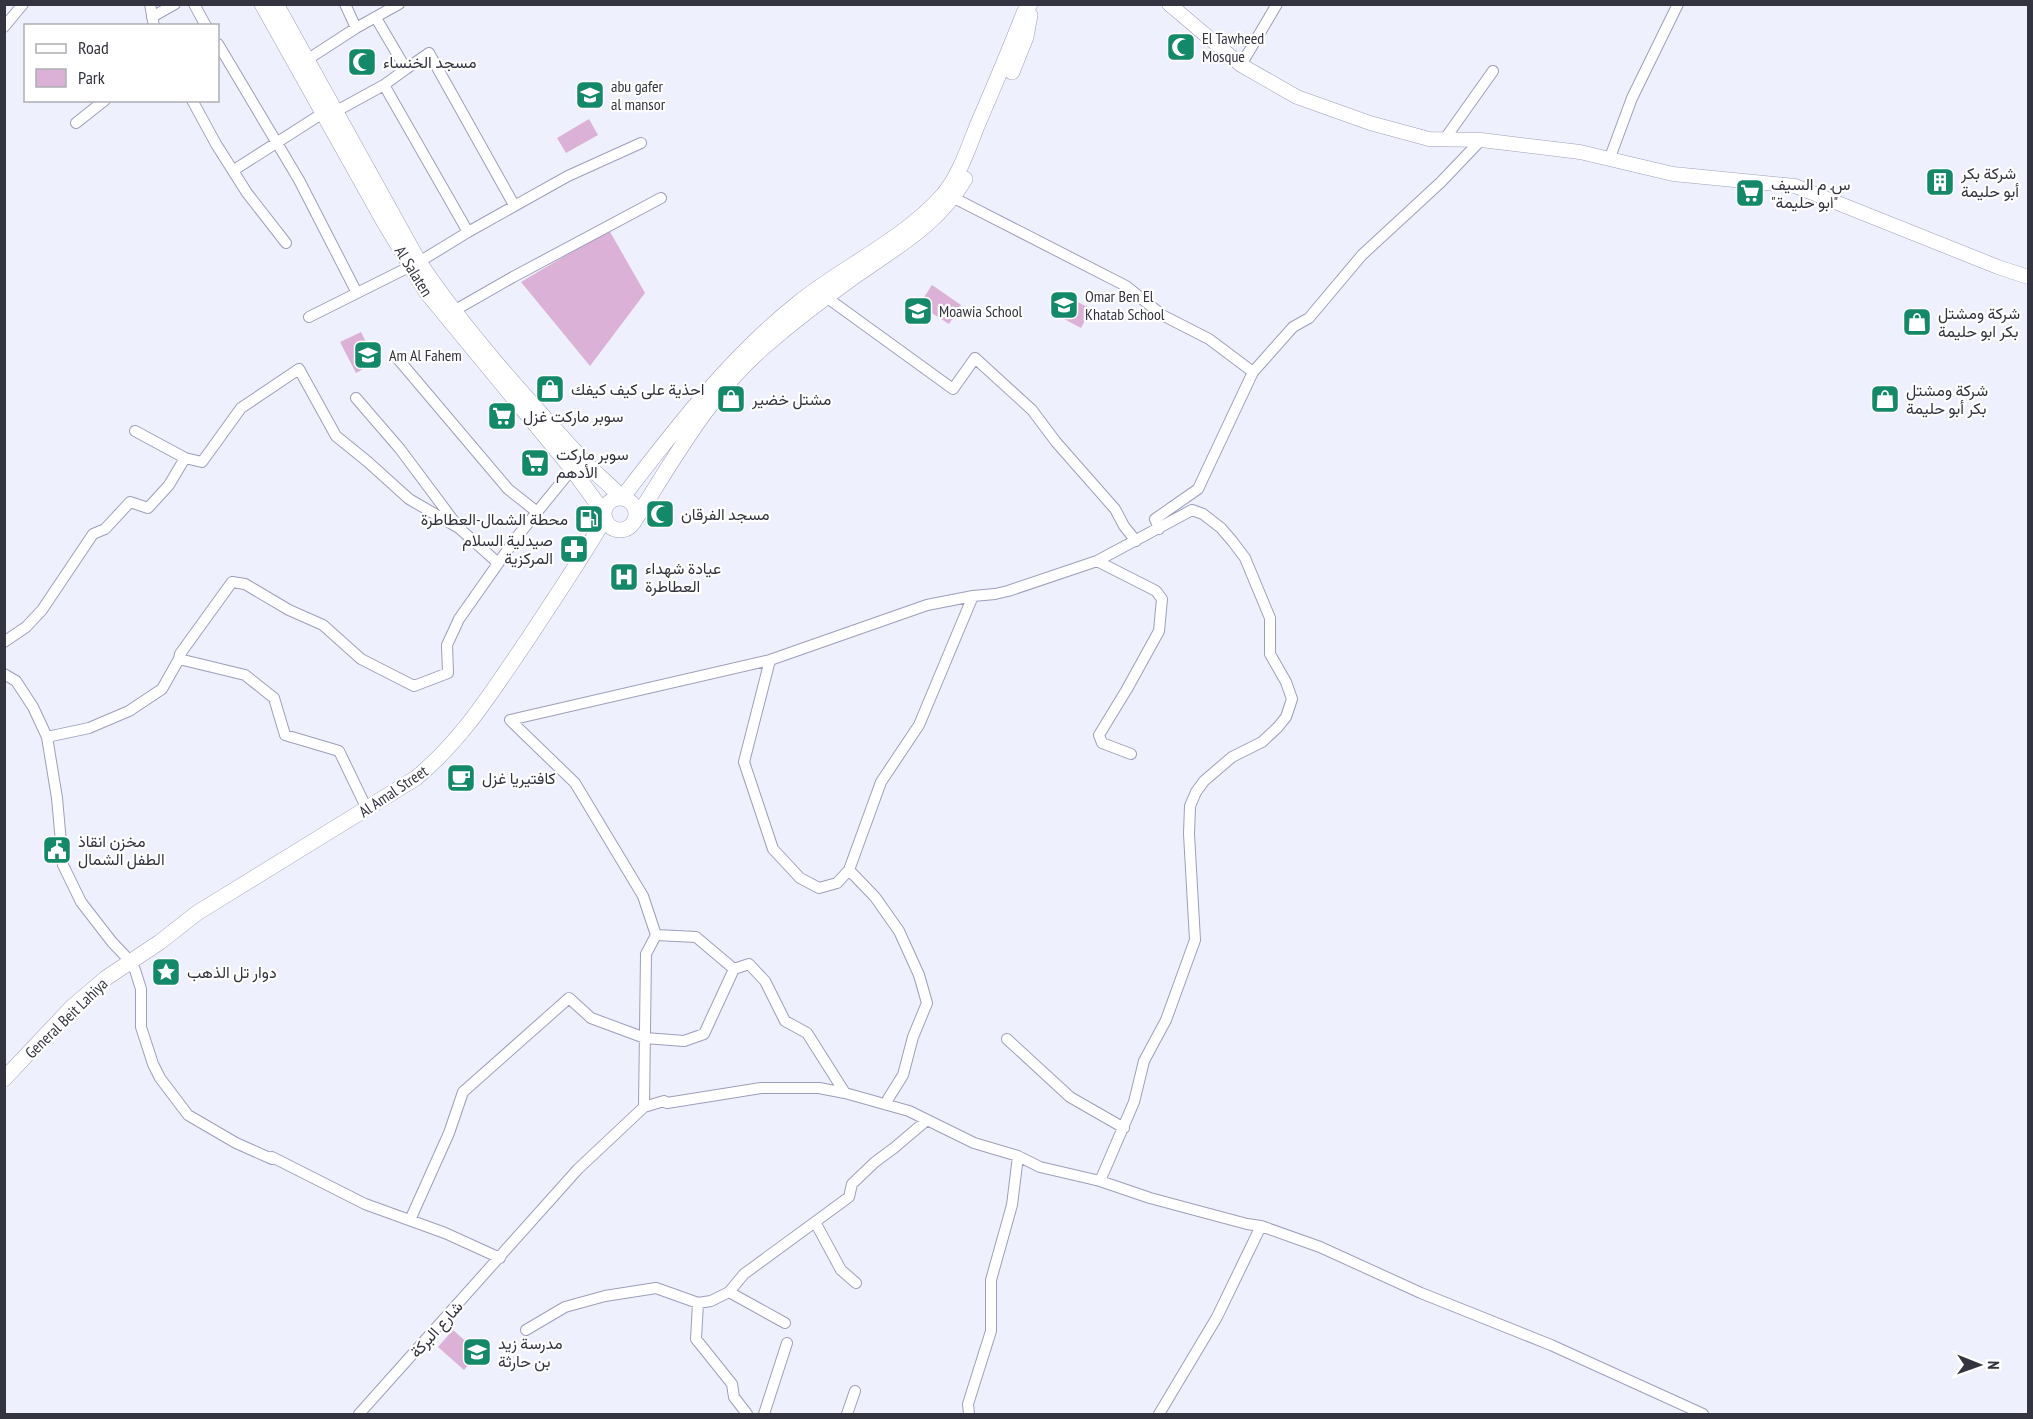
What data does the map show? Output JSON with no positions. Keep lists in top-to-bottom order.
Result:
{
  "streets": {
    "main road": ["Al Salaten", "Al Amal Street", "General Beit Lahiya"],
    "street": ["شارع البركة"]
  },
  "crossings": [
    ["Al Salaten", "Al Amal Street"],
    ["Al Amal Street", "General Beit Lahiya"]
  ],
  "places": {
    "mosque": ["El Tawheed Mosque", "مسجد الخنساء", "مسجد الفرقان"],
    "school or university": [
      "abu gafer al mansor",
      "Omar Ben El Khatab School",
      "Moawia School",
      "Am Al Fahem",
      "مدرسة زيد بن حارثة"
    ],
    "building": ["شركة بكر أبو حليمة"],
    "supermarket": ["س. م السيف \"ابو حليمة\"", "سوبر ماركت غزل", "سوبر ماركت الأدهم"],
    "shop": [
      "شركة ومشتل بكر ابو حليمة",
      "احذية على كيف كيفك",
      "مشتل خضير",
      "شركة ومشتل بكر أبو حليمة"
    ],
    "fuel station": ["محطة الشمال-العطاطرة"],
    "pharmacy": ["صيدلية السلام المركزية"],
    "hospital": ["عيادة شهداء العطاطرة"],
    "cafe": ["كافتيريا غزل"],
    "public building": ["مخزن انقاذ الطفل الشمال"],
    "place": ["دوار تل الذهب"]
  },
  "legend": ["Road", "Park"],
  "north": "right"
}
